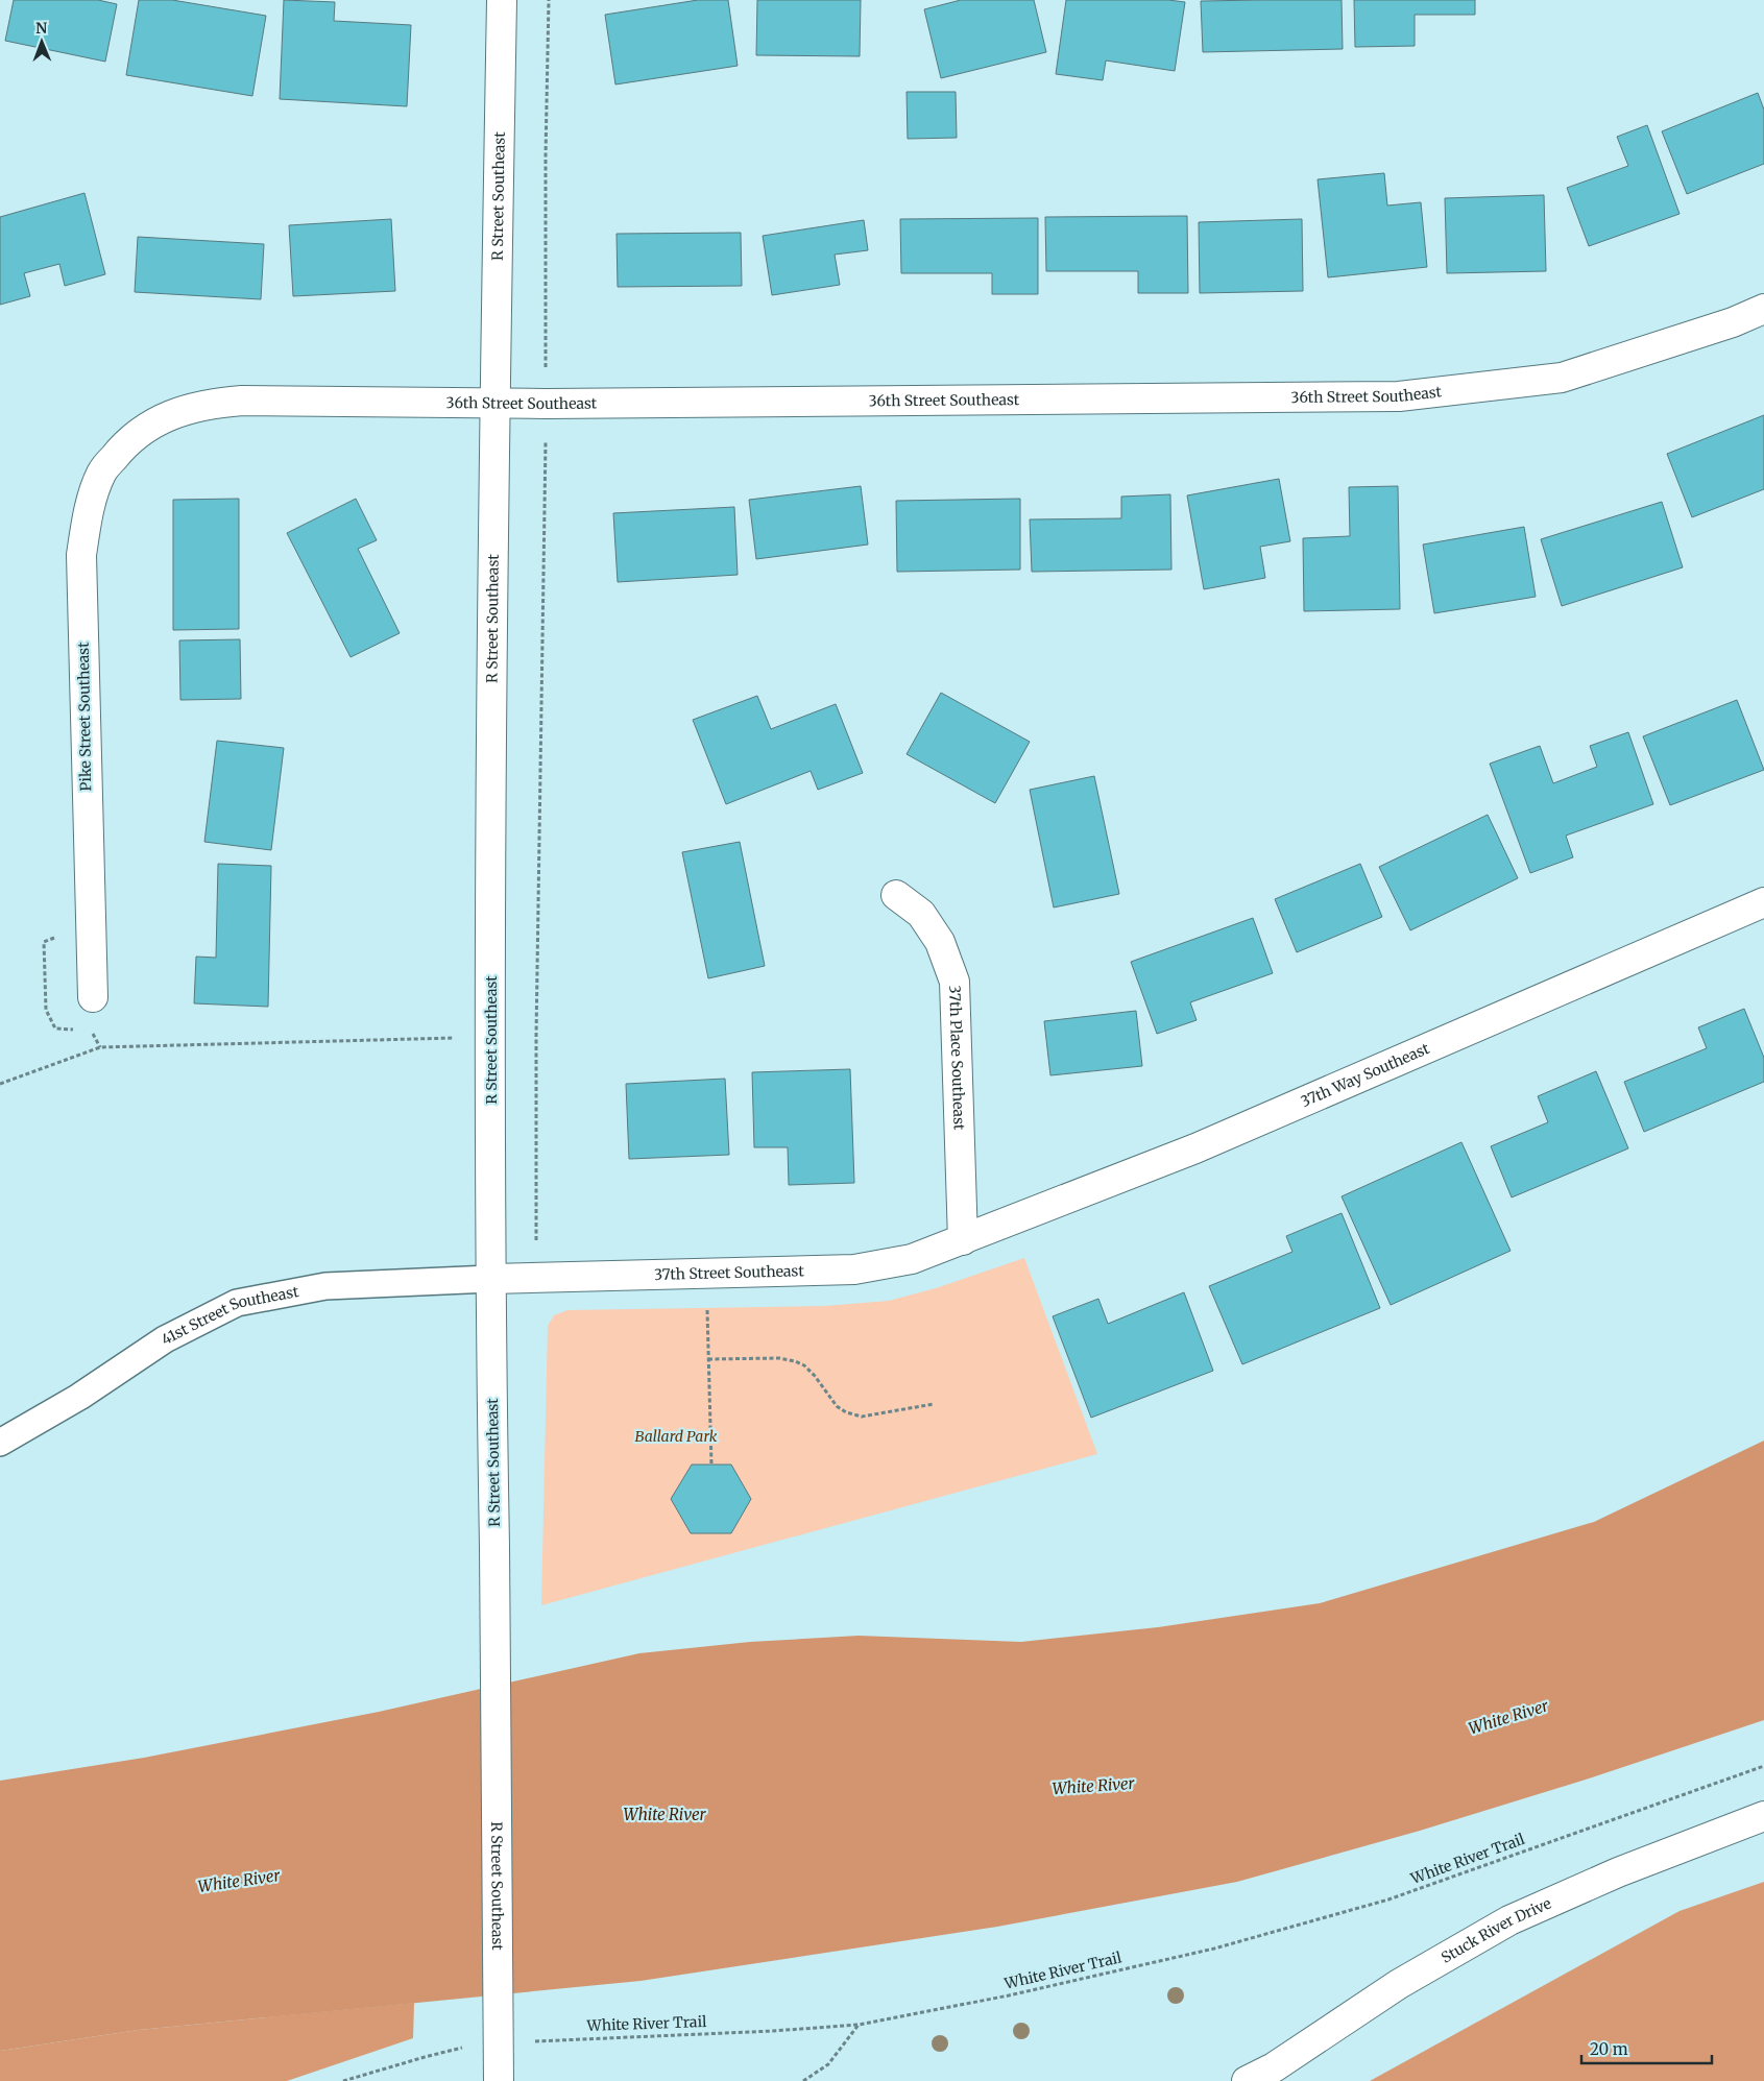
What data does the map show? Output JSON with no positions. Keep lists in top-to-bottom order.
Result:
{
  "streets": {
    "street": [
      "R Street Southeast",
      "36th Street Southeast",
      "Pike Street Southeast",
      "37th Place Southeast",
      "37th Way Southeast",
      "37th Street Southeast",
      "Stuck River Drive"
    ],
    "lane": ["41st Street Southeast"],
    "path": ["White River Trail"]
  },
  "crossings": [
    ["R Street Southeast", "36th Street Southeast"],
    ["R Street Southeast", "37th Street Southeast"],
    ["R Street Southeast", "41st Street Southeast"],
    ["36th Street Southeast", "Pike Street Southeast"],
    ["37th Place Southeast", "37th Way Southeast"],
    ["37th Place Southeast", "37th Street Southeast"],
    ["37th Way Southeast", "37th Street Southeast"],
    ["37th Street Southeast", "41st Street Southeast"]
  ],
  "water": ["White River"],
  "parks": ["Ballard Park"],
  "scale_bar": "20 m",
  "north": "top"
}
